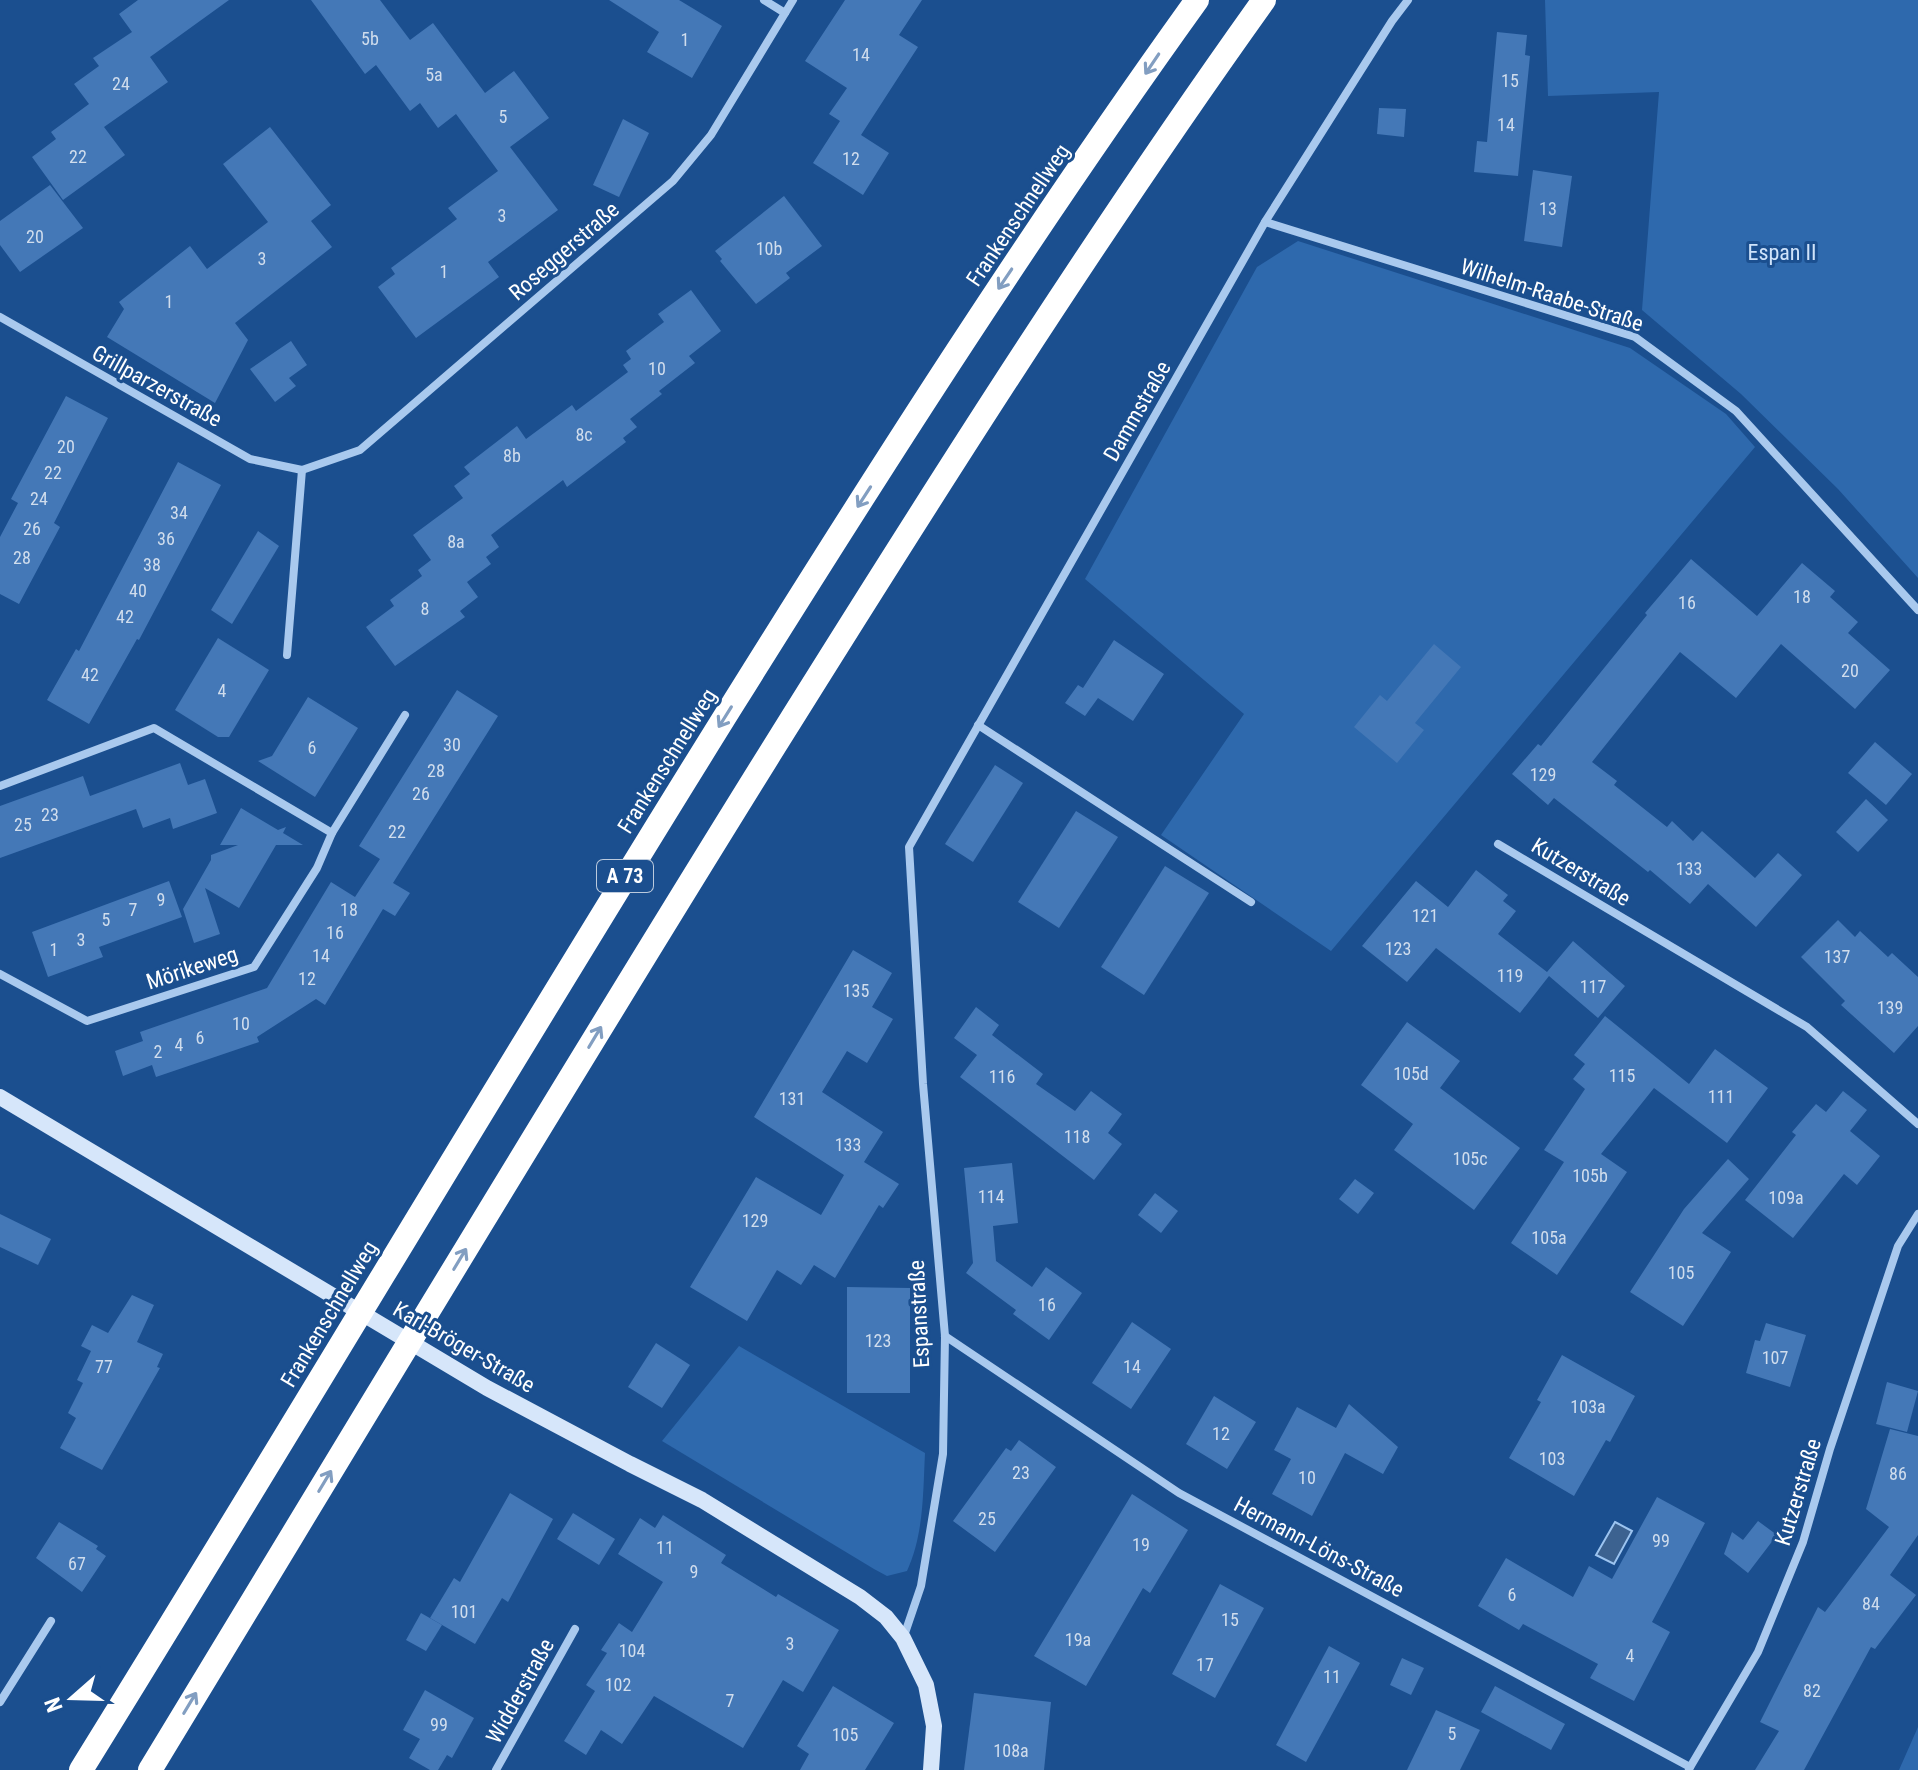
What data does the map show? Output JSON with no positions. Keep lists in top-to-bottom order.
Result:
{
  "streets": {
    "highway": ["Frankenschnellweg", "A 73"],
    "street": [
      "Roseggerstraße",
      "Wilhelm-Raabe-Straße",
      "Grillparzerstraße",
      "Dammstraße",
      "Kutzerstraße",
      "Mörikeweg",
      "Espanstraße",
      "Karl-Bröger-Straße",
      "Hermann-Löns-Straße",
      "Widderstraße"
    ]
  },
  "crossings": [
    ["Roseggerstraße", "Grillparzerstraße"],
    ["Wilhelm-Raabe-Straße", "Dammstraße"],
    ["Dammstraße", "Espanstraße"],
    ["Kutzerstraße", "Hermann-Löns-Straße"],
    ["Espanstraße", "Karl-Bröger-Straße"],
    ["Espanstraße", "Hermann-Löns-Straße"]
  ],
  "parks": ["Espan II"],
  "house_numbers": [
    "5b",
    "1",
    "14",
    "5a",
    "15",
    "24",
    "5",
    "14",
    "22",
    "12",
    "13",
    "3",
    "20",
    "10b",
    "3",
    "1",
    "1",
    "10",
    "8c",
    "20",
    "8b",
    "22",
    "24",
    "34",
    "26",
    "36",
    "8a",
    "28",
    "38",
    "40",
    "18",
    "16",
    "8",
    "42",
    "20",
    "42",
    "4",
    "30",
    "6",
    "28",
    "129",
    "26",
    "23",
    "25",
    "22",
    "133",
    "9",
    "7",
    "18",
    "121",
    "5",
    "16",
    "3",
    "123",
    "1",
    "14",
    "137",
    "119",
    "12",
    "117",
    "135",
    "139",
    "10",
    "6",
    "4",
    "2",
    "105d",
    "115",
    "116",
    "111",
    "131",
    "118",
    "133",
    "105c",
    "105b",
    "114",
    "109a",
    "129",
    "105a",
    "105",
    "16",
    "123",
    "107",
    "77",
    "14",
    "103a",
    "12",
    "103",
    "23",
    "86",
    "10",
    "25",
    "99",
    "19",
    "11",
    "67",
    "9",
    "6",
    "84",
    "101",
    "15",
    "19a",
    "3",
    "104",
    "4",
    "17",
    "11",
    "102",
    "82",
    "7",
    "99",
    "5",
    "105",
    "108a"
  ],
  "north": "left"
}
